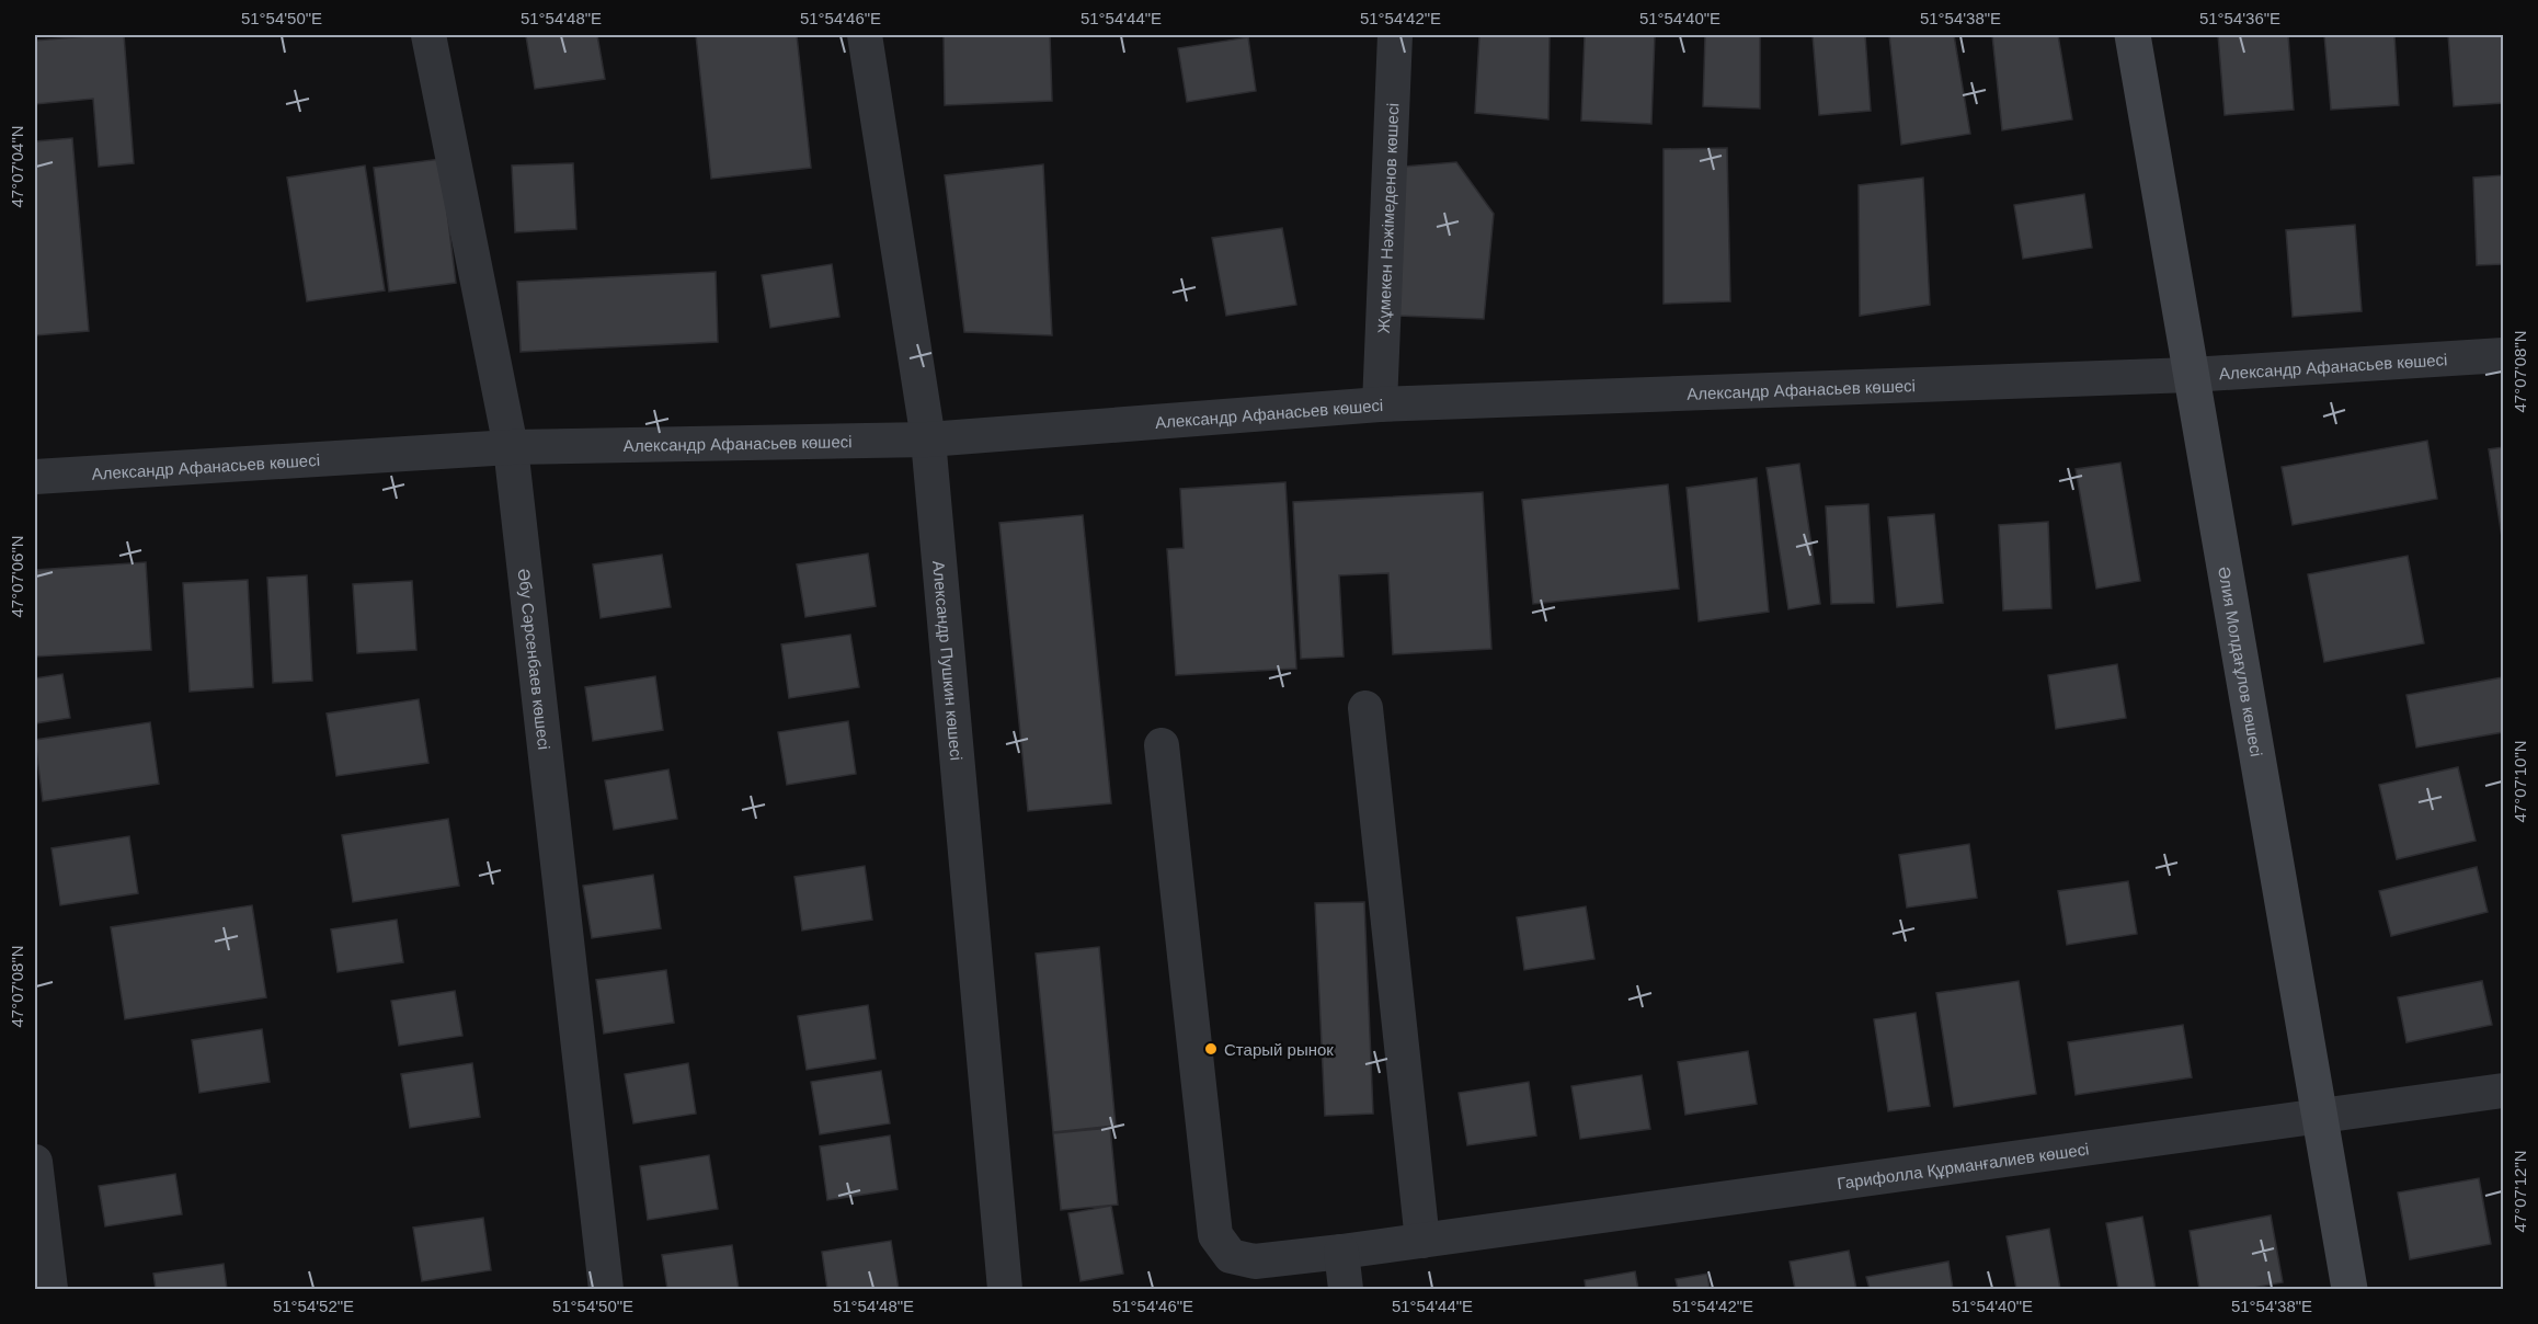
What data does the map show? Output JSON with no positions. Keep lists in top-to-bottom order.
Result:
{
  "streets": {
    "main road": ["Әлия Молдағұлов көшесі"],
    "street": [
      "Жұмекен Нәжімеденов көшесі",
      "Александр Афанасьев көшесі",
      "Әбу Сәрсенбаев көшесі",
      "Александр Пушкин көшесі",
      "Гарифолла Құрманғалиев көшесі"
    ]
  },
  "crossings": [
    ["Жұмекен Нәжімеденов көшесі", "Александр Афанасьев көшесі"],
    ["Александр Афанасьев көшесі", "Әбу Сәрсенбаев көшесі"],
    ["Александр Афанасьев көшесі", "Александр Пушкин көшесі"],
    ["Александр Афанасьев көшесі", "Әлия Молдағұлов көшесі"],
    ["Әлия Молдағұлов көшесі", "Гарифолла Құрманғалиев көшесі"]
  ],
  "places": ["Старый рынок"],
  "coordinates": [
    "51°54'50\"E",
    "51°54'48\"E",
    "51°54'46\"E",
    "51°54'44\"E",
    "51°54'42\"E",
    "51°54'40\"E",
    "51°54'38\"E",
    "51°54'36\"E",
    "47°07'04\"N",
    "47°07'08\"N",
    "47°07'06\"N",
    "47°07'10\"N",
    "47°07'12\"N",
    "51°54'52\"E"
  ]
}
